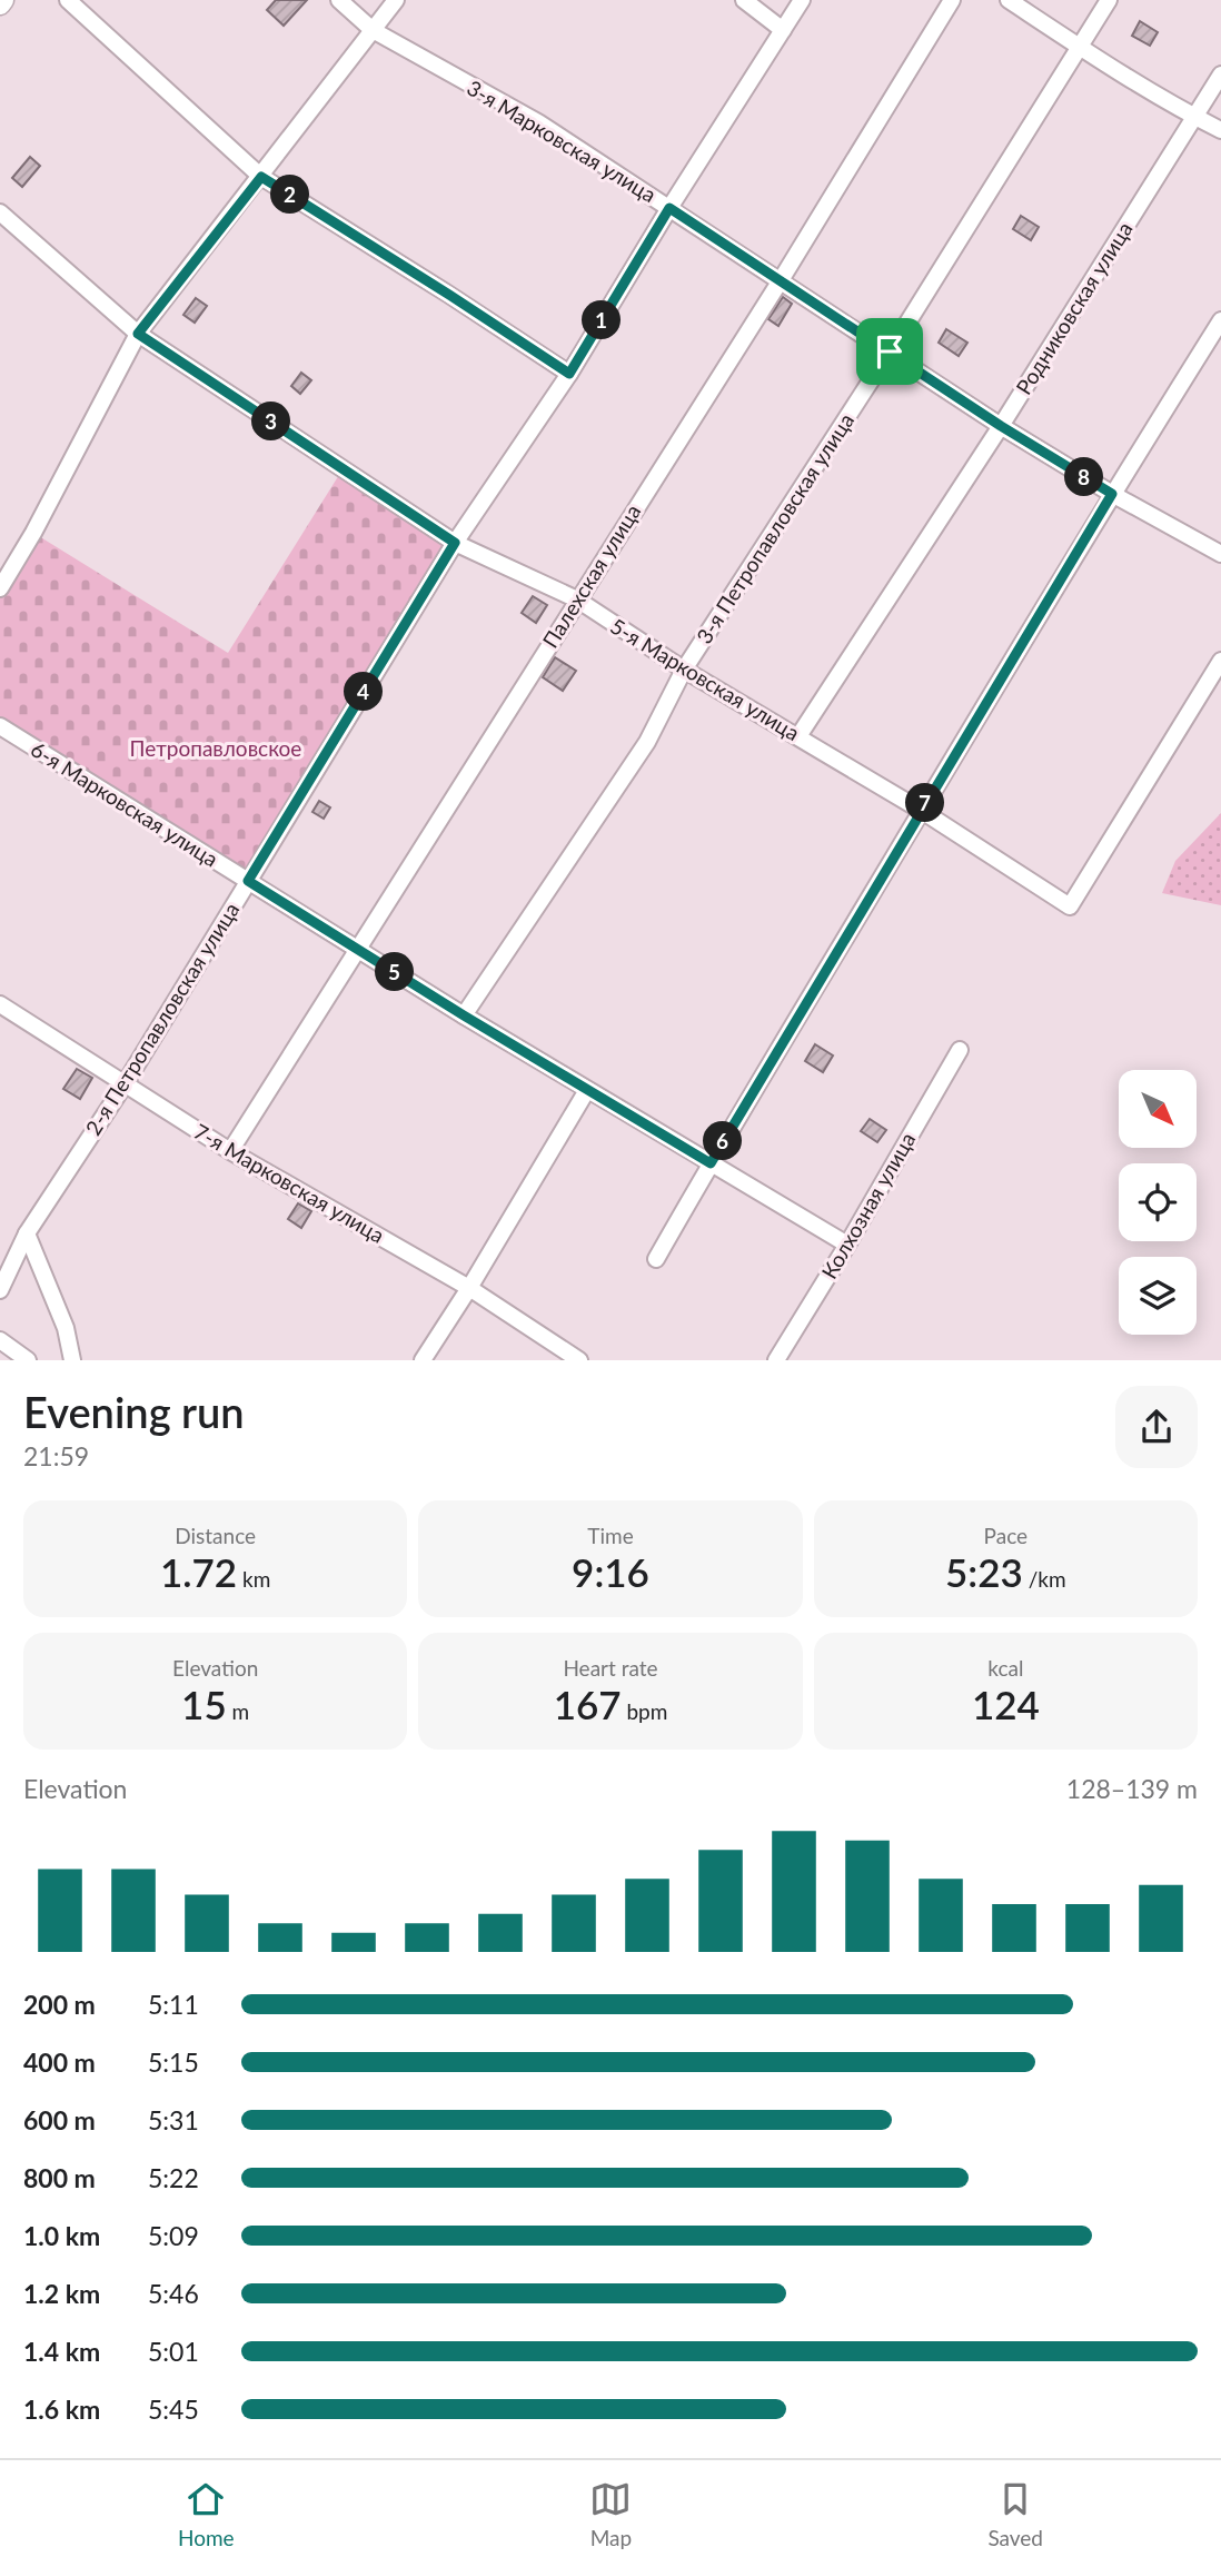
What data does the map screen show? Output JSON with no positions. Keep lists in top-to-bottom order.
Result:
{
  "streets": {
    "street": [
      "3-я Марковская улица",
      "Родниковская улица",
      "3-я Петропавловская улица",
      "Палехская улица",
      "5-я Марковская улица",
      "6-я Марковская улица",
      "2-я Петропавловская улица",
      "7-я Марковская улица",
      "Колхозная улица"
    ]
  },
  "crossings": [
    ["3-я Марковская улица", "Родниковская улица"],
    ["3-я Марковская улица", "3-я Петропавловская улица"],
    ["3-я Марковская улица", "Палехская улица"],
    ["3-я Марковская улица", "2-я Петропавловская улица"],
    ["Родниковская улица", "5-я Марковская улица"],
    ["3-я Петропавловская улица", "5-я Марковская улица"],
    ["3-я Петропавловская улица", "6-я Марковская улица"],
    ["Палехская улица", "5-я Марковская улица"],
    ["Палехская улица", "6-я Марковская улица"],
    ["Палехская улица", "7-я Марковская улица"],
    ["5-я Марковская улица", "2-я Петропавловская улица"],
    ["6-я Марковская улица", "2-я Петропавловская улица"],
    ["6-я Марковская улица", "Колхозная улица"],
    ["2-я Петропавловская улица", "7-я Марковская улица"]
  ],
  "parks": ["Петропавловское"],
  "north": "bottom right",
  "page": {
    "pins": [
      "2",
      "1",
      "3",
      "8",
      "4",
      "7",
      "5",
      "6"
    ],
    "heading": ["Evening run", "21:59"],
    "stats": [
      ["Distance", "1.72 km"],
      ["Time", "9:16"],
      ["Pace", "5:23 /km"],
      ["Elevation", "15 m"],
      ["Heart rate", "167 bpm"],
      ["kcal", "124"]
    ],
    "chart": ["Elevation", "128–139 m"],
    "list": [
      {
        "name": "200 m",
        "note": "5:11"
      },
      {
        "name": "400 m",
        "note": "5:15"
      },
      {
        "name": "600 m",
        "note": "5:31"
      },
      {
        "name": "800 m",
        "note": "5:22"
      },
      {
        "name": "1.0 km",
        "note": "5:09"
      },
      {
        "name": "1.2 km",
        "note": "5:46"
      },
      {
        "name": "1.4 km",
        "note": "5:01"
      },
      {
        "name": "1.6 km",
        "note": "5:45"
      }
    ],
    "tabs": ["Home", "Map", "Saved"]
  }
}
